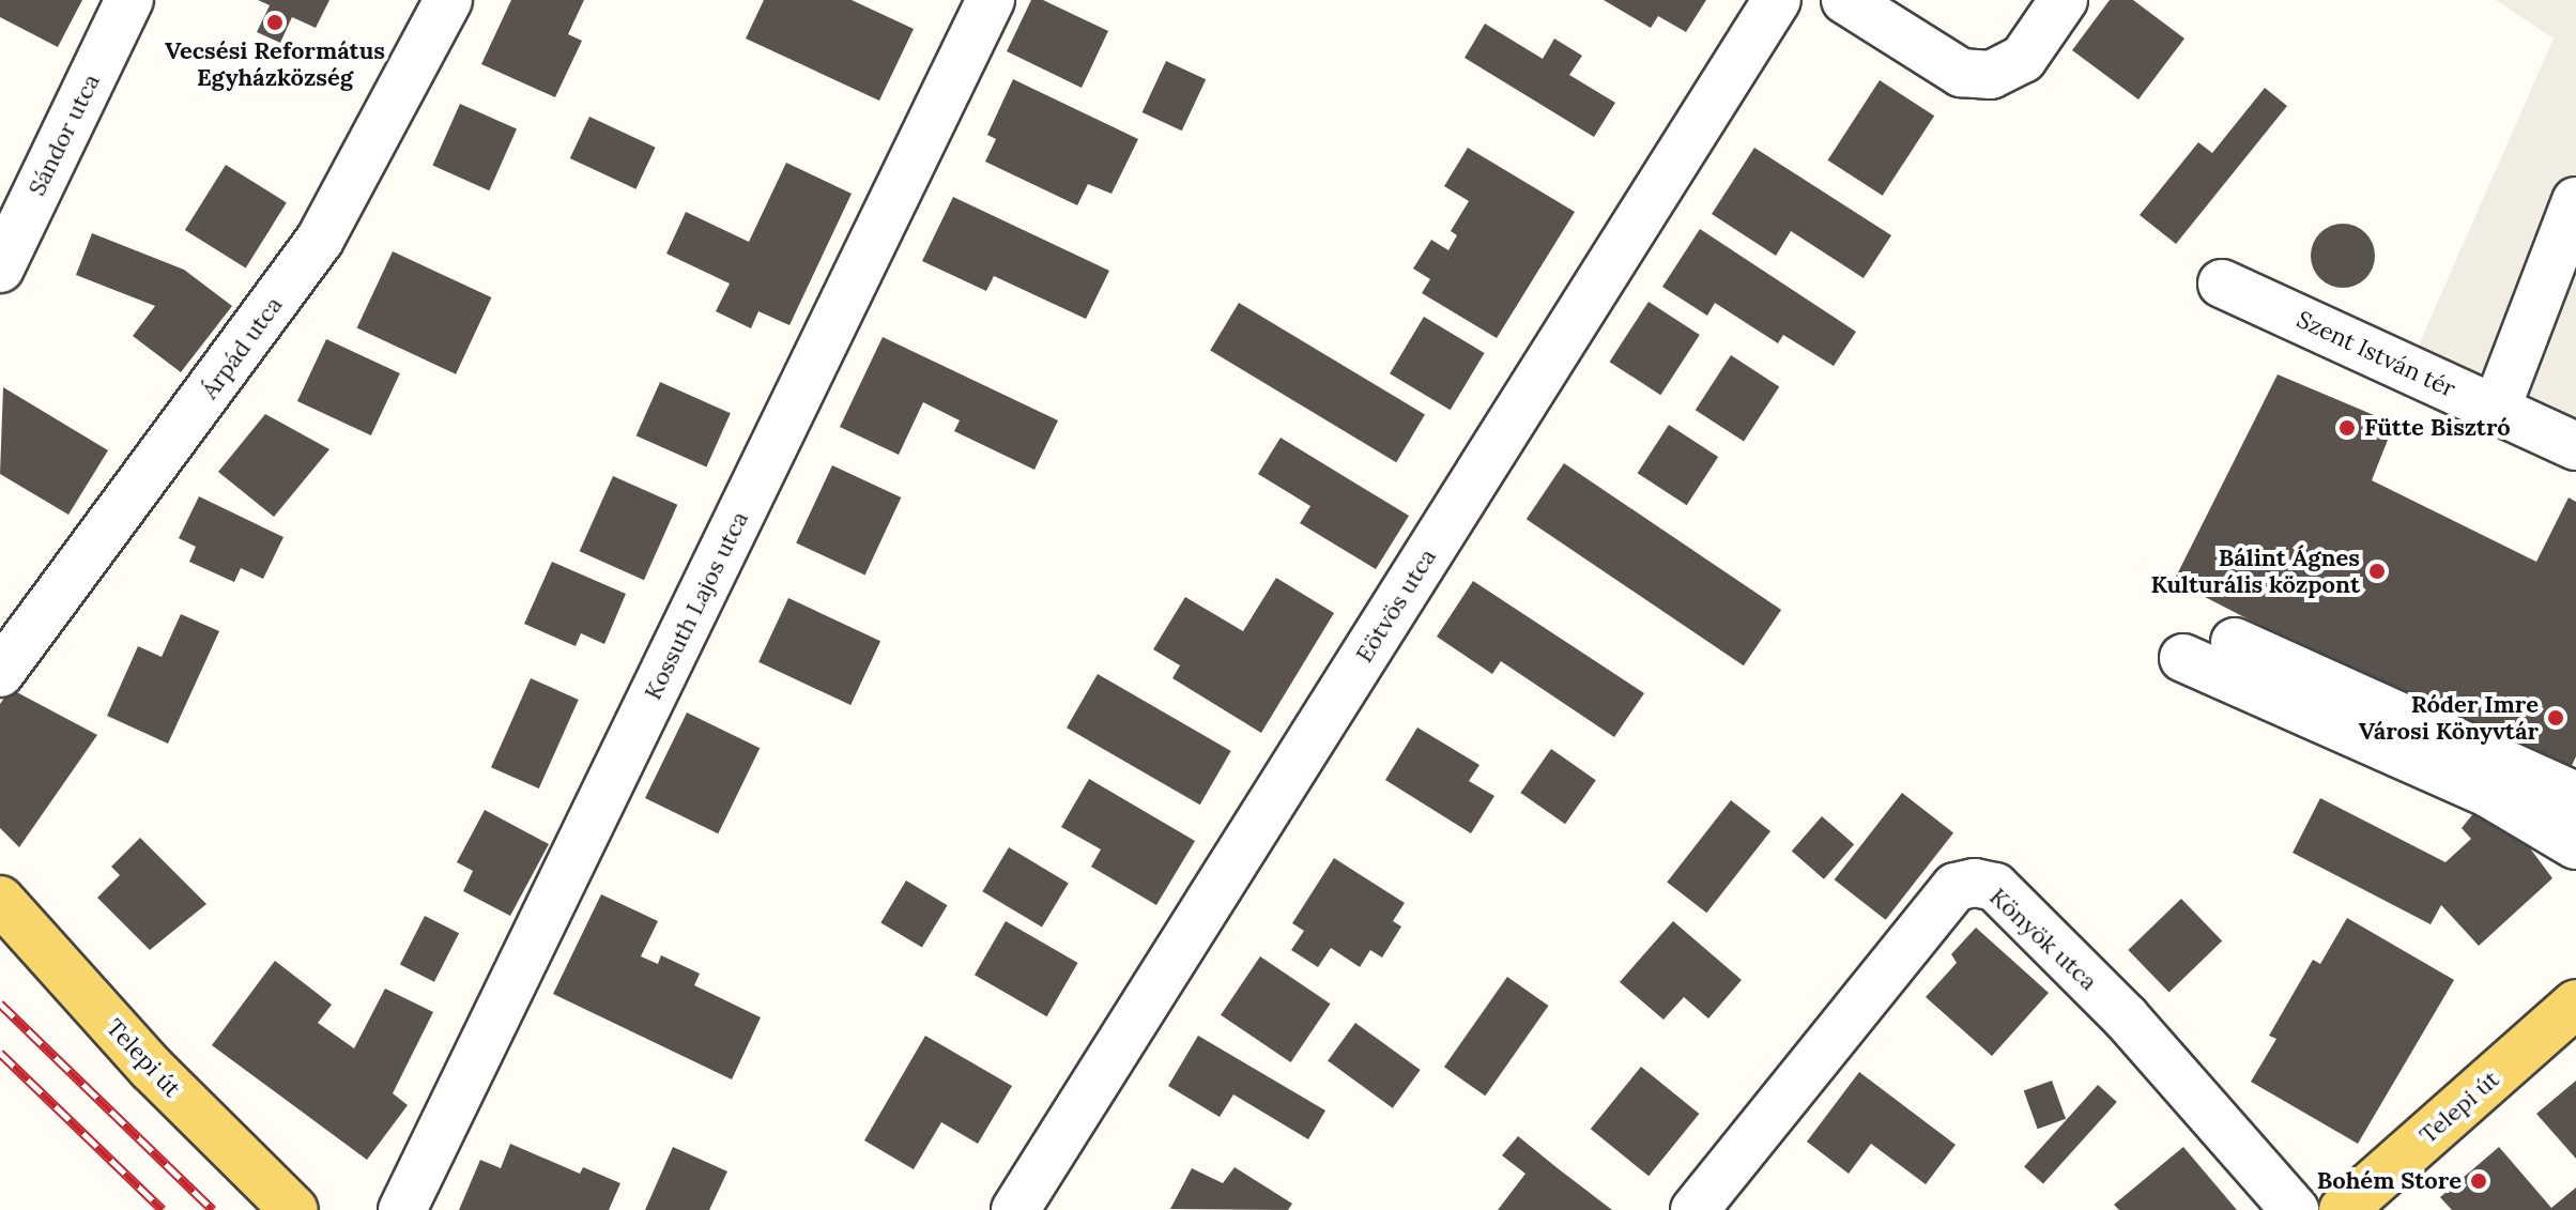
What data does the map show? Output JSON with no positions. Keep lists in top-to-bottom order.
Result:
{
  "streets": {
    "main road": ["Telepi út"],
    "street": [
      "Sándor utca",
      "Árpád utca",
      "Szent István tér",
      "Kossuth Lajos utca",
      "Eötvös utca",
      "Könyök utca"
    ]
  },
  "places": [
    "Vecsési Református Egyházközség",
    "Fütte Bisztró",
    "Bálint Ágnes Kulturális központ",
    "Róder Imre Városi Könyvtár",
    "Bohém Store"
  ]
}
